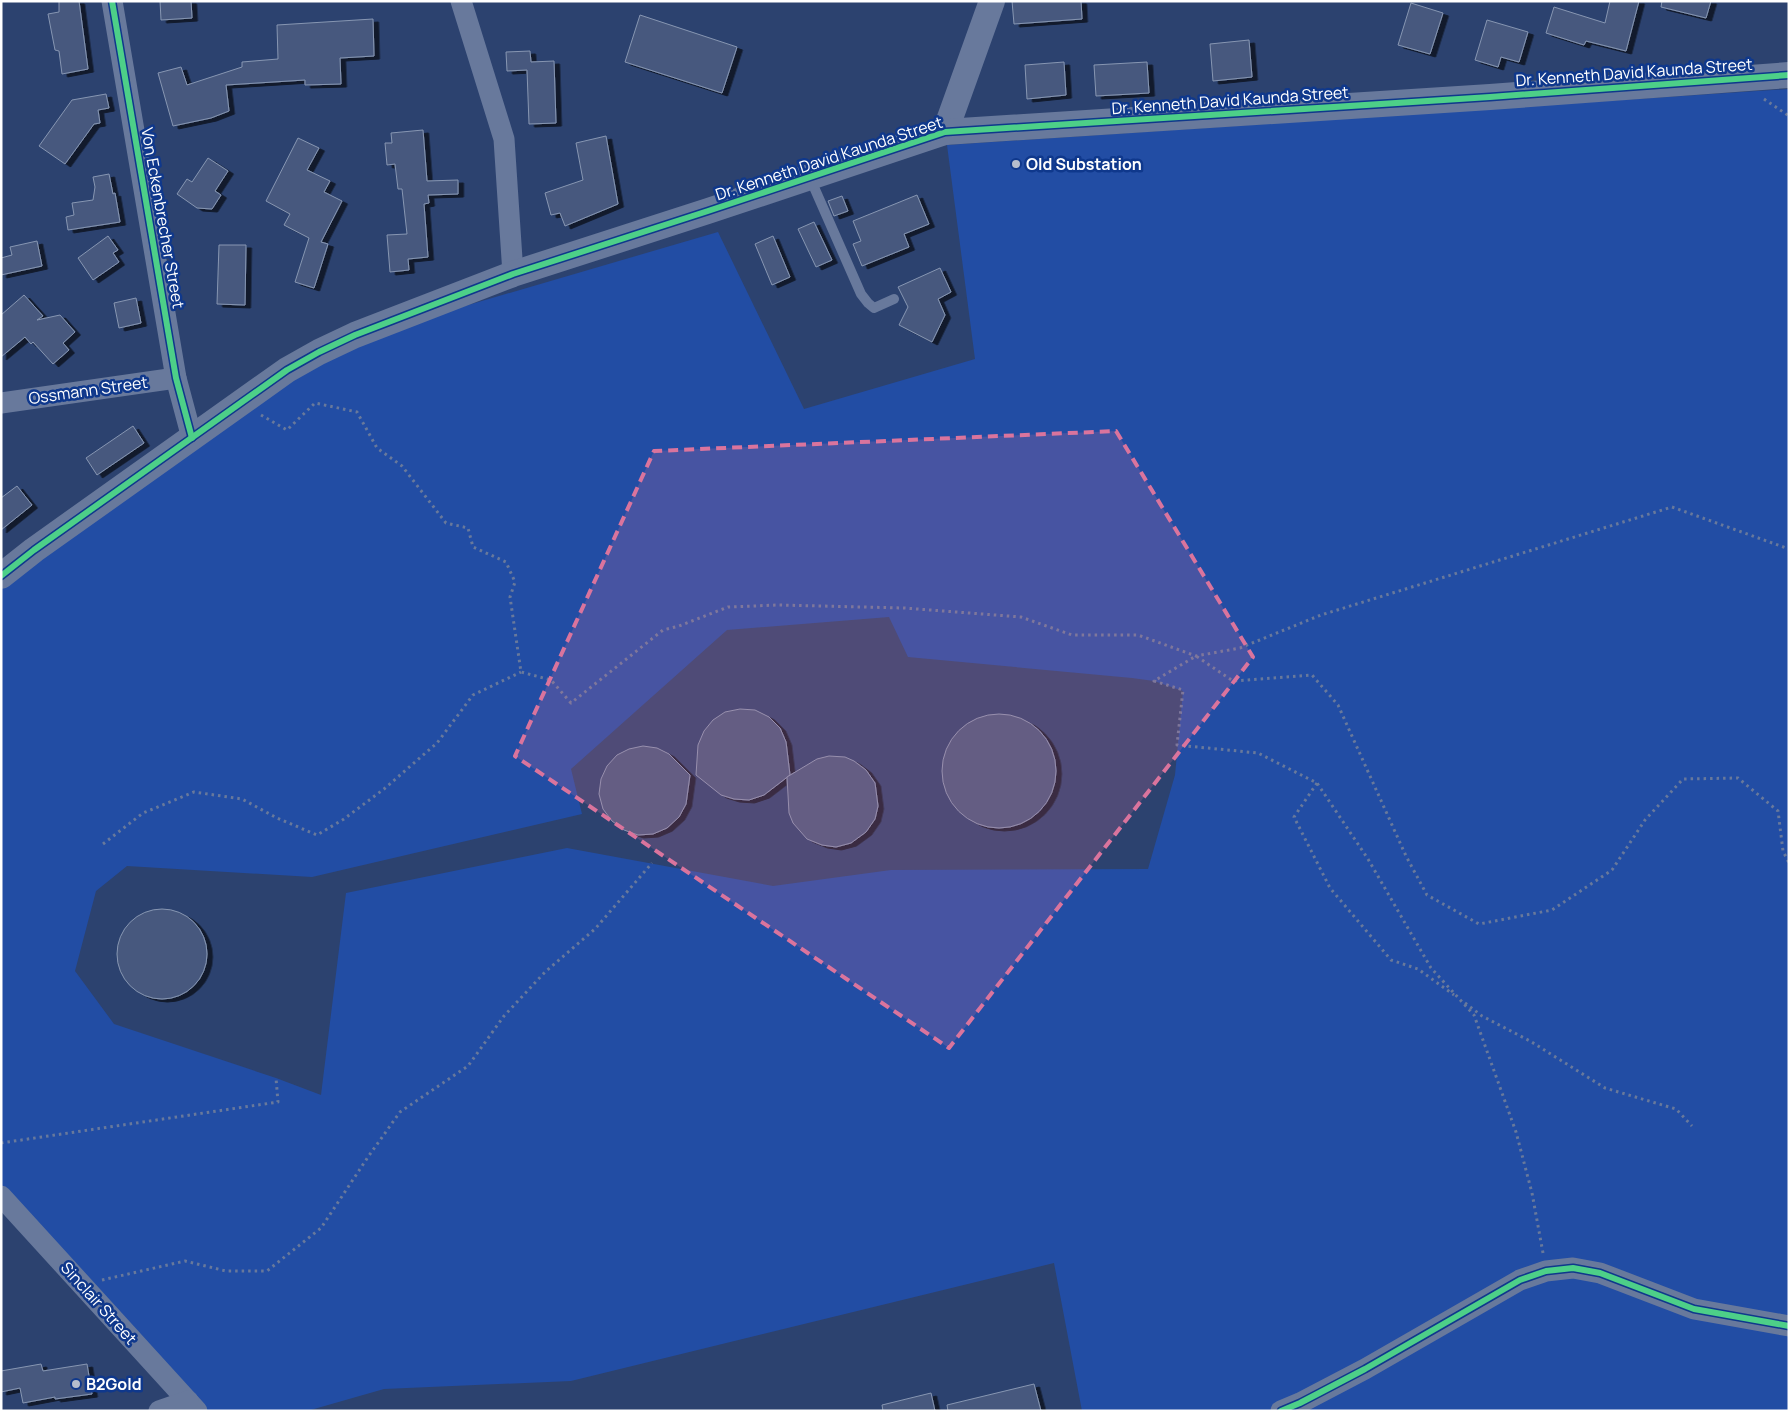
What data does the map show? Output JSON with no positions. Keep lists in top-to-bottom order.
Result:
{
  "streets": {
    "street": [
      "Dr. Kenneth David Kaunda Street",
      "Von Eckenbrecher Street",
      "Ossmann Street",
      "Sinclair Street"
    ]
  },
  "crossings": [
    ["Dr. Kenneth David Kaunda Street", "Von Eckenbrecher Street"],
    ["Von Eckenbrecher Street", "Ossmann Street"]
  ],
  "places": ["Old Substation", "B2Gold"]
}
